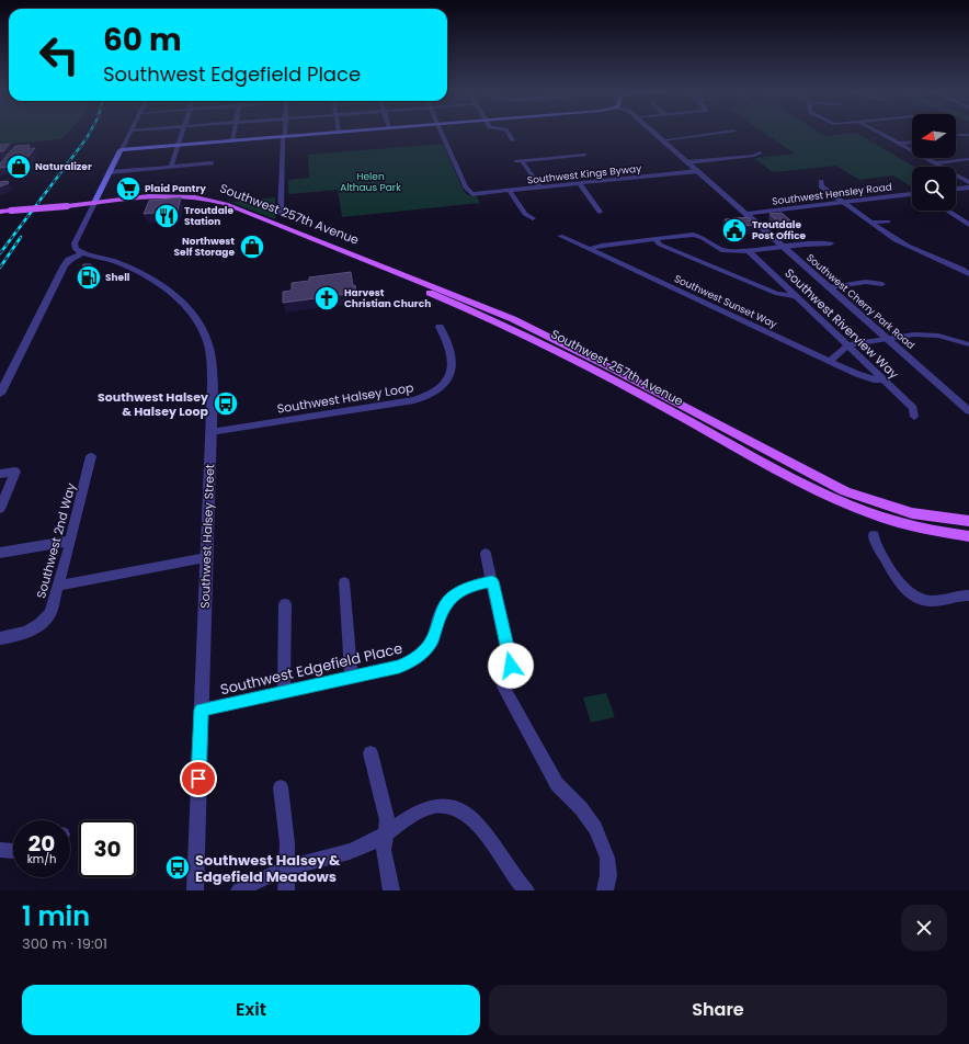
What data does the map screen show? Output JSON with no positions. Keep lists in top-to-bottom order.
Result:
{
  "streets": {
    "main road": ["Southwest 257th Avenue"],
    "street": [
      "Southwest Kings Byway",
      "Southwest Hensley Road",
      "Southwest Sunset Way",
      "Southwest Cherry Park Road",
      "Southwest Riverview Way",
      "Southwest Halsey Loop",
      "Southwest Halsey Street",
      "Southwest 2nd Way",
      "Southwest Edgefield Place"
    ]
  },
  "crossings": [
    ["Southwest Kings Byway", "Southwest Cherry Park Road"],
    ["Southwest Hensley Road", "Southwest Cherry Park Road"],
    ["Southwest Sunset Way", "Southwest Riverview Way"],
    ["Southwest Halsey Loop", "Southwest Halsey Street"],
    ["Southwest Halsey Street", "Southwest Edgefield Place"]
  ],
  "parks": ["Helen Althaus Park"],
  "places": {
    "shop": ["Naturalizer", "Northwest Self Storage"],
    "supermarket": ["Plaid Pantry"],
    "restaurant": ["Troutdale Station"],
    "public building": ["Troutdale Post Office"],
    "fuel station": ["Shell"],
    "church": ["Harvest Christian Church"],
    "bus stop": ["Southwest Halsey & Halsey Loop", "Southwest Halsey & Edgefield Meadows"]
  },
  "north": "left",
  "page": {
    "turn": ["60 m", "Southwest Edgefield Place"],
    "speed": "20 km/h",
    "limit": "30",
    "heading": ["1 min", "300 m · 19:01"],
    "buttons": ["Exit", "Share"]
  }
}
